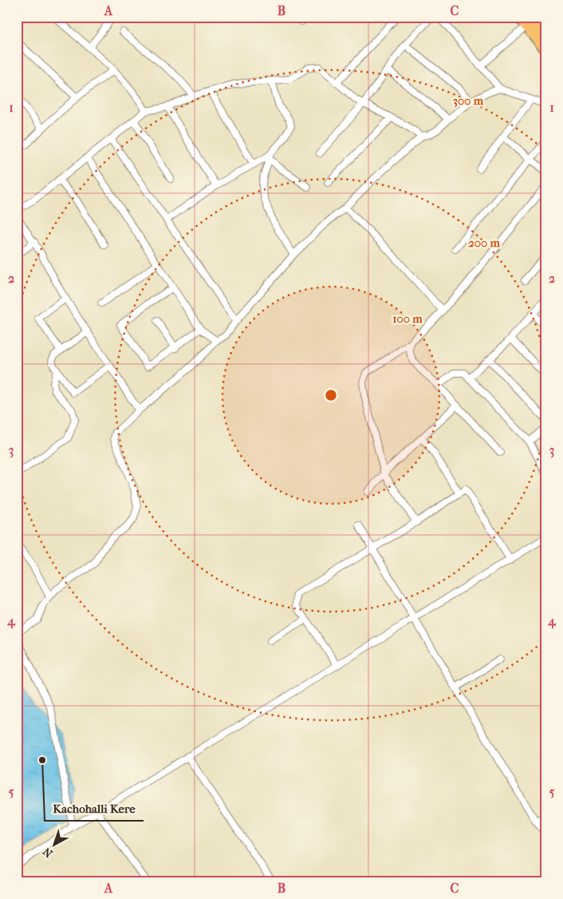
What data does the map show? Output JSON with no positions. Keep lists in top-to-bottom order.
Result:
{
  "places": ["Kachohalli Kere"],
  "north": "bottom left",
  "grid": {
    "columns": ["A", "B", "C"],
    "rows": [
      "1",
      "2",
      "3",
      "4",
      "5"
    ]
  },
  "rings": ["300 m", "200 m", "100 m"]
}
